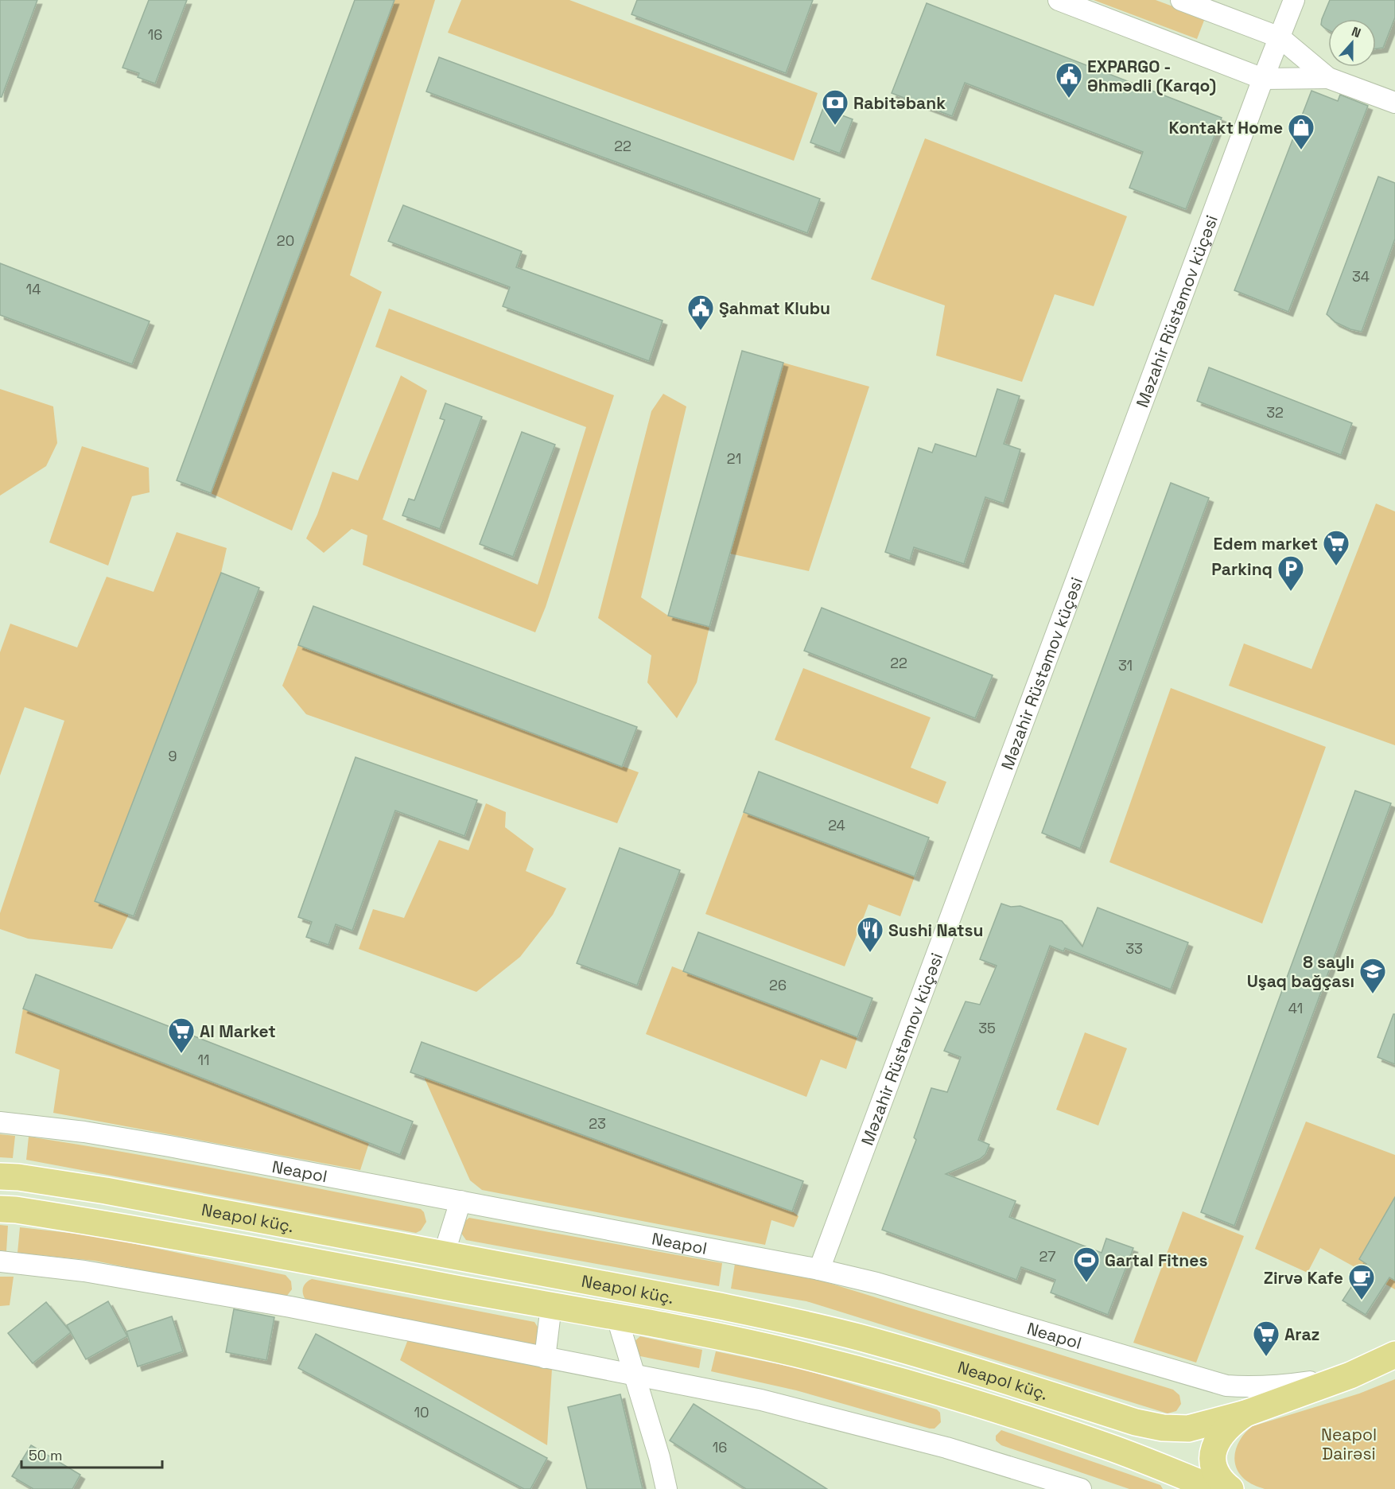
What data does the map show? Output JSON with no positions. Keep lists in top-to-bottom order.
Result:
{
  "streets": {
    "main road": ["Neapol küç."],
    "street": ["Məzahir Rüstəmov küçəsi", "Neapol"]
  },
  "crossings": [
    ["Məzahir Rüstəmov küçəsi", "Neapol"]
  ],
  "parks": ["Neapol Dairəsi"],
  "places": {
    "public building": ["EXPARGO - Əhmədli (Karqo)", "Şahmat Klubu"],
    "bank": ["Rabitəbank"],
    "shop": ["Kontakt Home"],
    "supermarket": ["Edem market", "Al Market", "Araz"],
    "parking": ["Parkinq"],
    "restaurant": ["Sushi Natsu"],
    "school or university": ["8 saylı Uşaq bağçası"],
    "sports": ["Gartal Fitnes"],
    "cafe": ["Zirvə Kafe"]
  },
  "house_numbers": [
    "16",
    "22",
    "20",
    "34",
    "14",
    "32",
    "21",
    "22",
    "31",
    "9",
    "24",
    "33",
    "26",
    "41",
    "35",
    "11",
    "23",
    "27",
    "10",
    "16"
  ],
  "scale_bar": "50 m",
  "north": "top"
}
